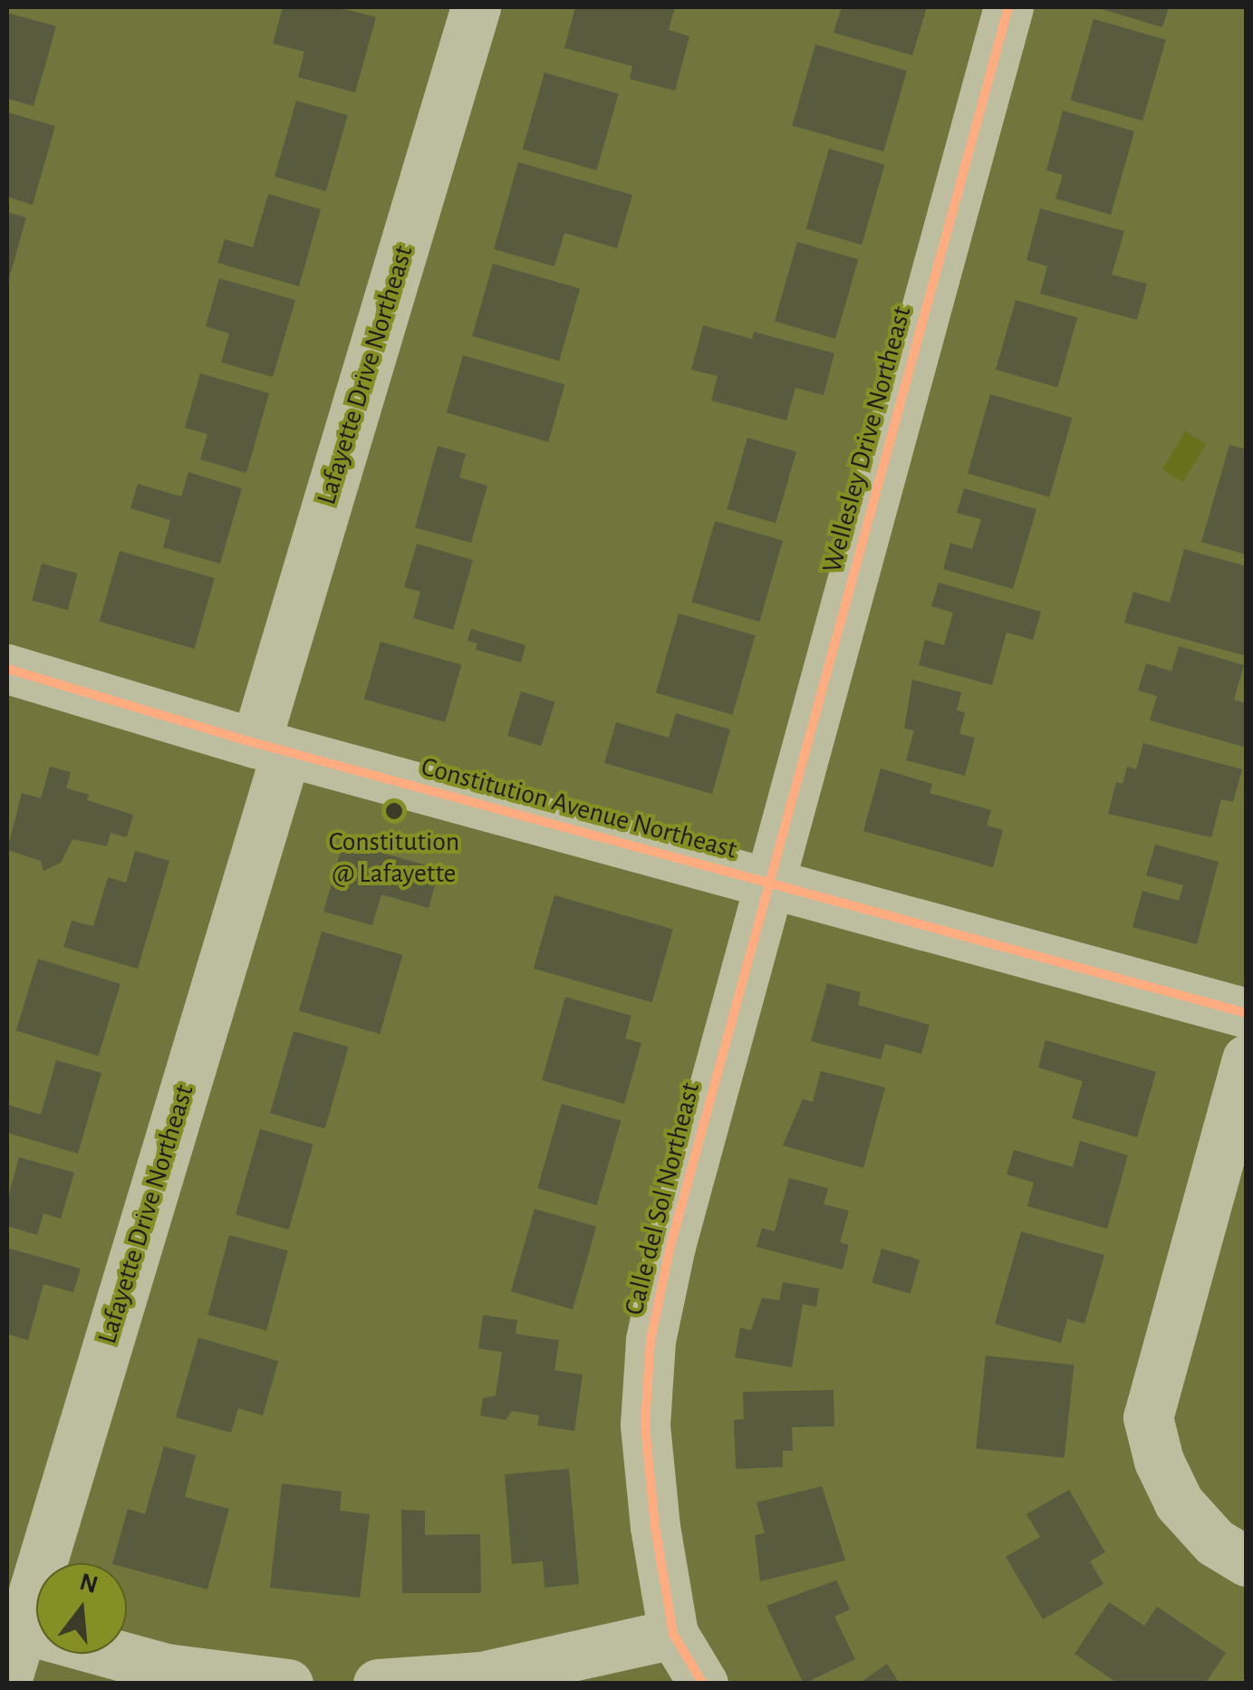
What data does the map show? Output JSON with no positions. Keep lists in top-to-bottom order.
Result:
{
  "streets": {
    "street": [
      "Lafayette Drive Northeast",
      "Wellesley Drive Northeast",
      "Constitution Avenue Northeast",
      "Calle del Sol Northeast"
    ]
  },
  "crossings": [
    ["Lafayette Drive Northeast", "Constitution Avenue Northeast"],
    ["Wellesley Drive Northeast", "Constitution Avenue Northeast"],
    ["Wellesley Drive Northeast", "Calle del Sol Northeast"],
    ["Constitution Avenue Northeast", "Calle del Sol Northeast"]
  ],
  "places": ["Constitution @ Lafayette"],
  "north": "top"
}
